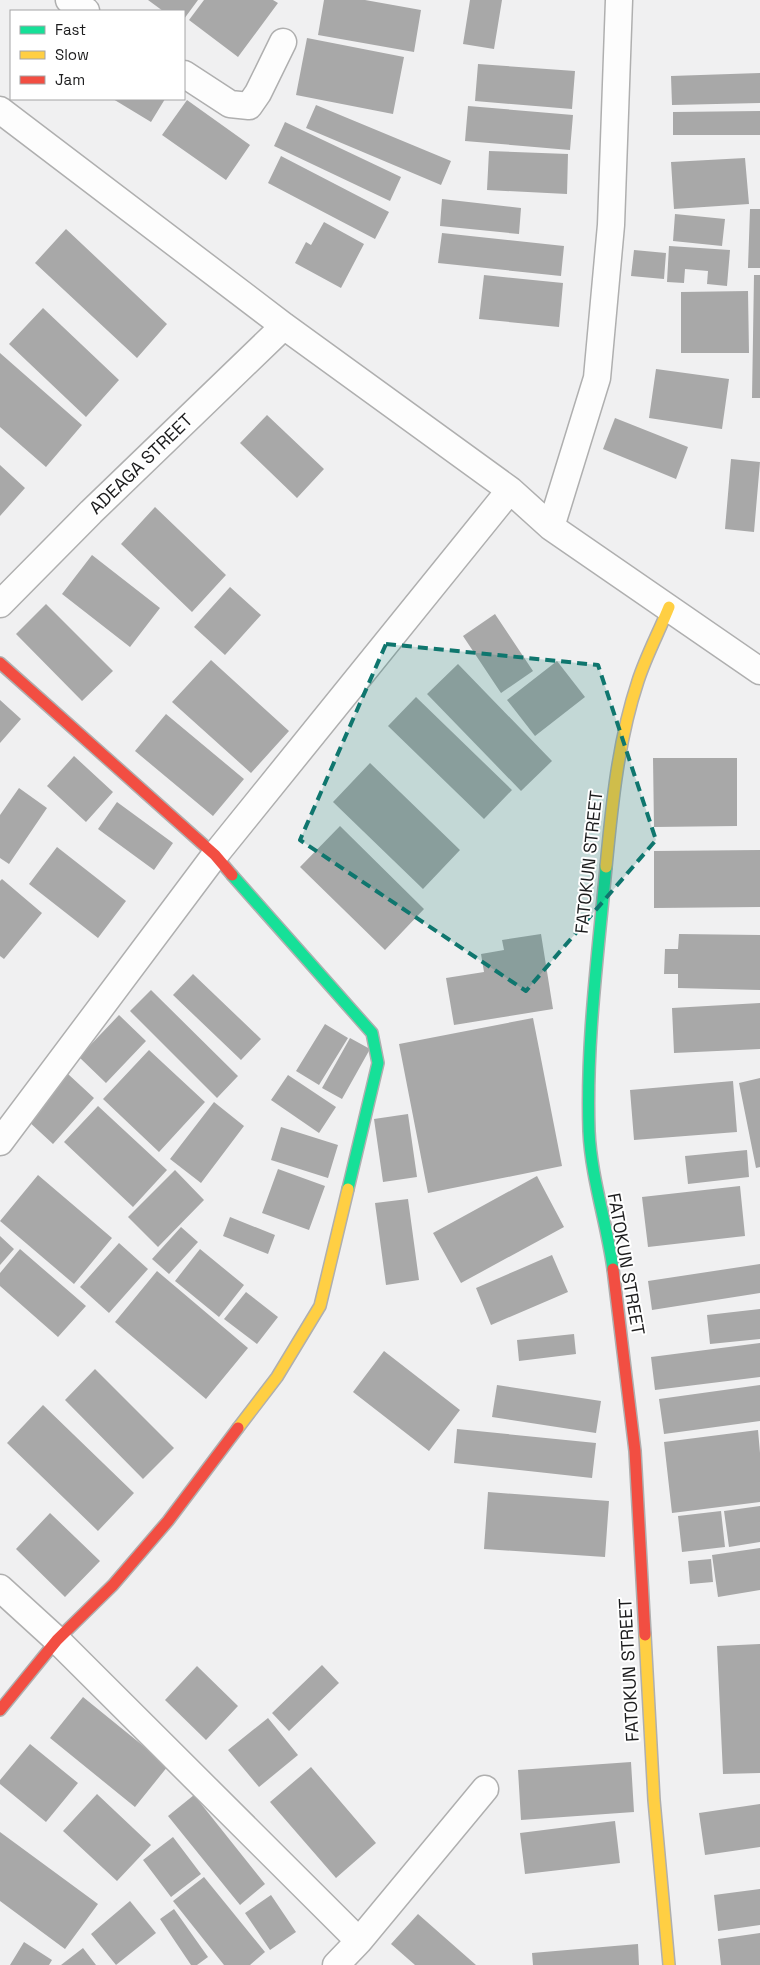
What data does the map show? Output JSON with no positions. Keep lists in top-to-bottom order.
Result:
{
  "streets": {
    "street": ["ADEAGA STREET", "FATOKUN STREET"]
  },
  "legend": ["Fast", "Slow", "Jam"]
}
